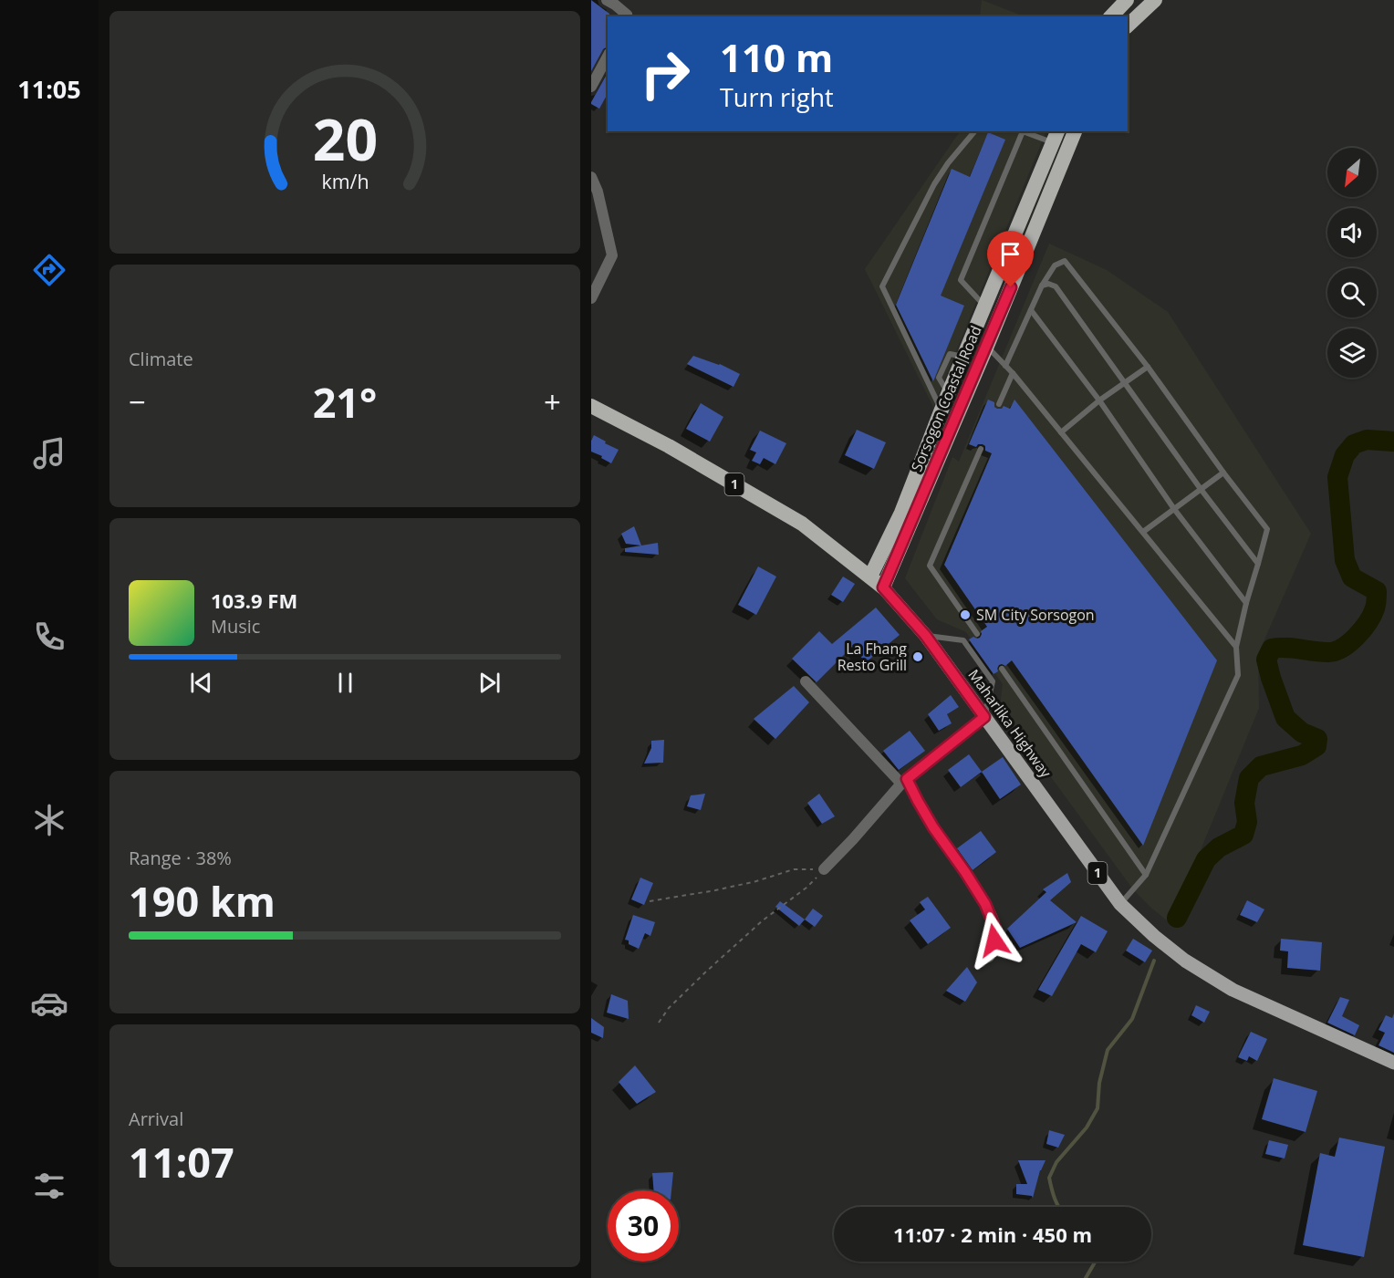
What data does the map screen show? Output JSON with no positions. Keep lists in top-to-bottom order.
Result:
{
  "streets": {
    "highway": ["Sorsogon Coastal Road", "1", "Maharlika Highway"]
  },
  "crossings": [
    ["Sorsogon Coastal Road", "Maharlika Highway"]
  ],
  "places": ["SM City Sorsogon", "La Fhang Resto Grill"],
  "north": "bottom left",
  "page": {
    "tabs": "11:05",
    "turn": ["110 m", "Turn right"],
    "tile": [
      "Climate",
      ["Range · 38%", "190 km"],
      ["Arrival", "11:07"]
    ],
    "heat": ["−", "21°", "+"],
    "song": ["103.9 FM", "Music"],
    "limit": "30",
    "trip": "11:07 · 2 min · 450 m",
    "gauge": ["20", "km/h"]
  }
}
